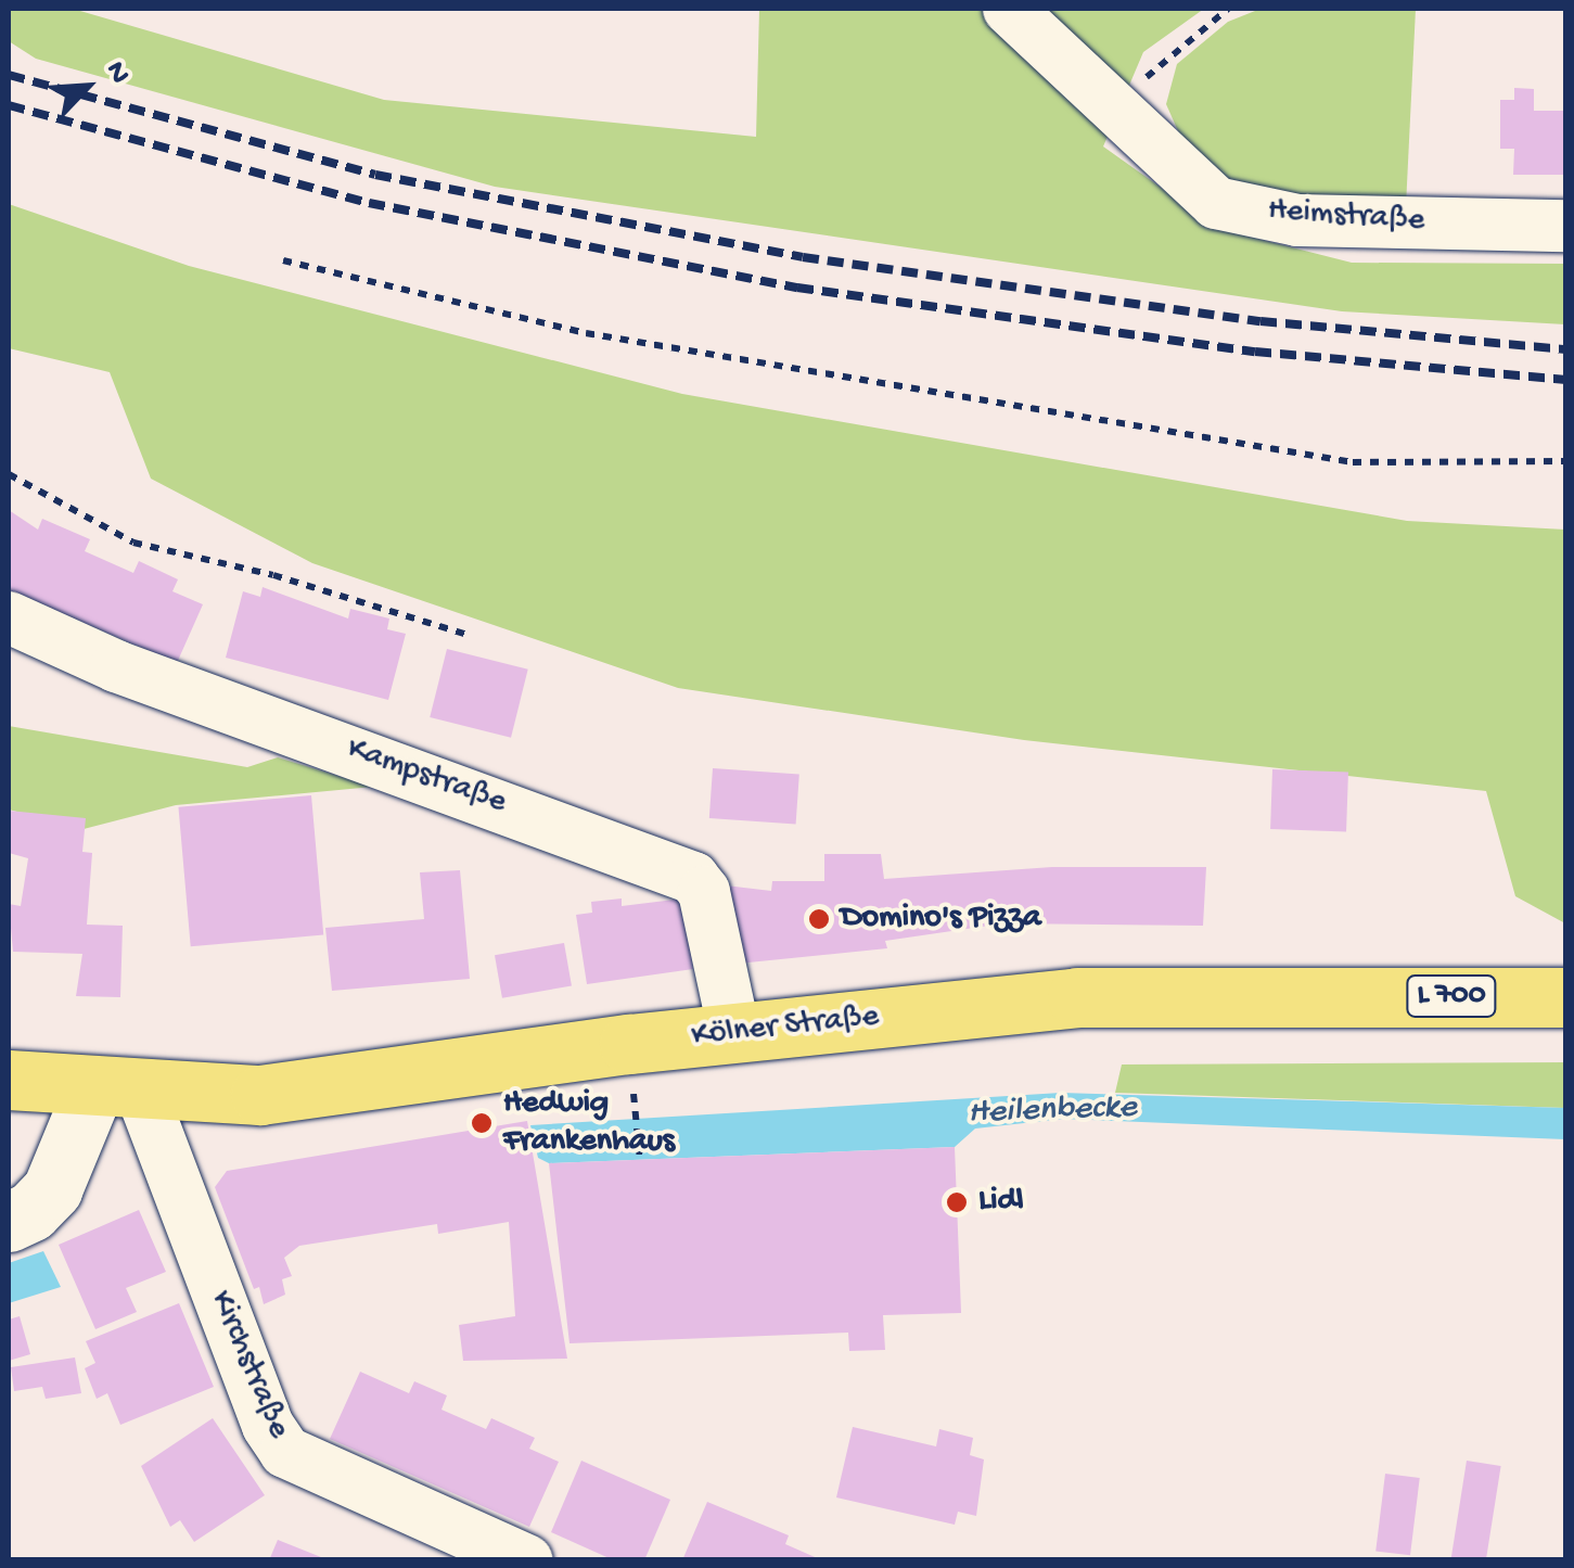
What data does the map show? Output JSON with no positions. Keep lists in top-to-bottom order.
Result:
{
  "streets": {
    "main road": ["L 700", "Kölner Straße"],
    "street": ["Heimstraße", "Kampstraße", "Kirchstraße"]
  },
  "crossings": [
    ["Kampstraße", "Kölner Straße"],
    ["Kölner Straße", "Kirchstraße"]
  ],
  "water": ["Heilenbecke"],
  "places": ["Domino's Pizza", "Hedwig Frankenhaus", "Lidl"],
  "north": "top right"
}
